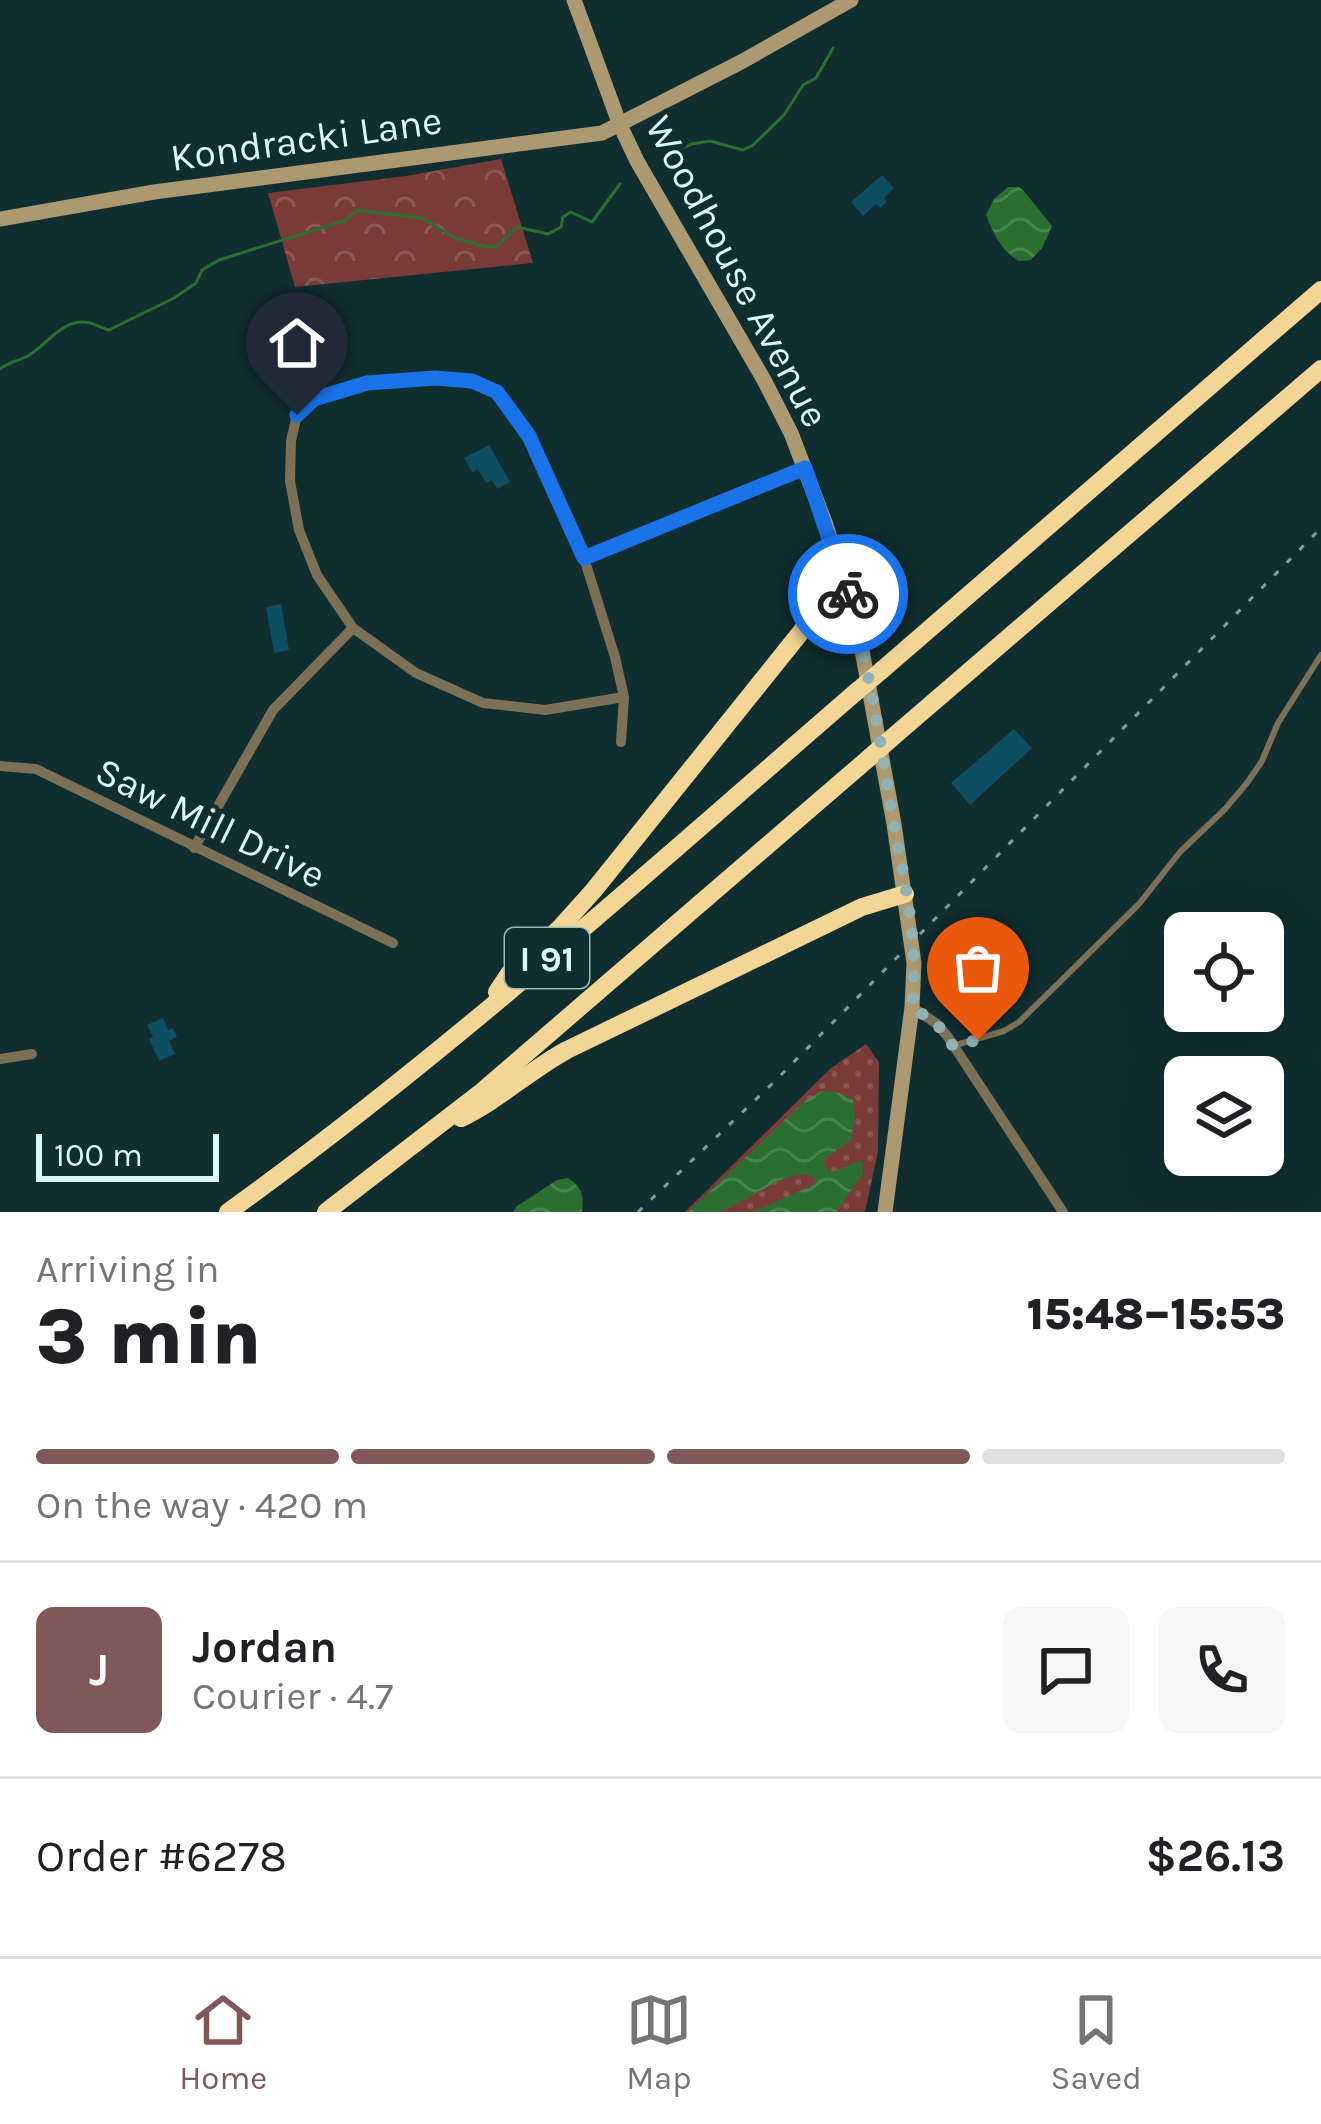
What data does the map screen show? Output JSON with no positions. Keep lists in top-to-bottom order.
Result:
{
  "streets": {
    "highway": ["I 91"],
    "main road": ["Kondracki Lane", "Woodhouse Avenue"],
    "street": ["Saw Mill Drive"]
  },
  "crossings": [
    ["Kondracki Lane", "Woodhouse Avenue"]
  ],
  "scale_bar": "100 m",
  "page": {
    "scale": "100 m",
    "heading": ["3 min", "Arriving in", "15:48–15:53"],
    "panel": [
      "Jordan",
      "Courier · 4.7",
      "Order #6278",
      "$26.13"
    ],
    "bar": "On the way · 420 m",
    "round": "J",
    "tabs": ["Home", "Map", "Saved"]
  }
}
